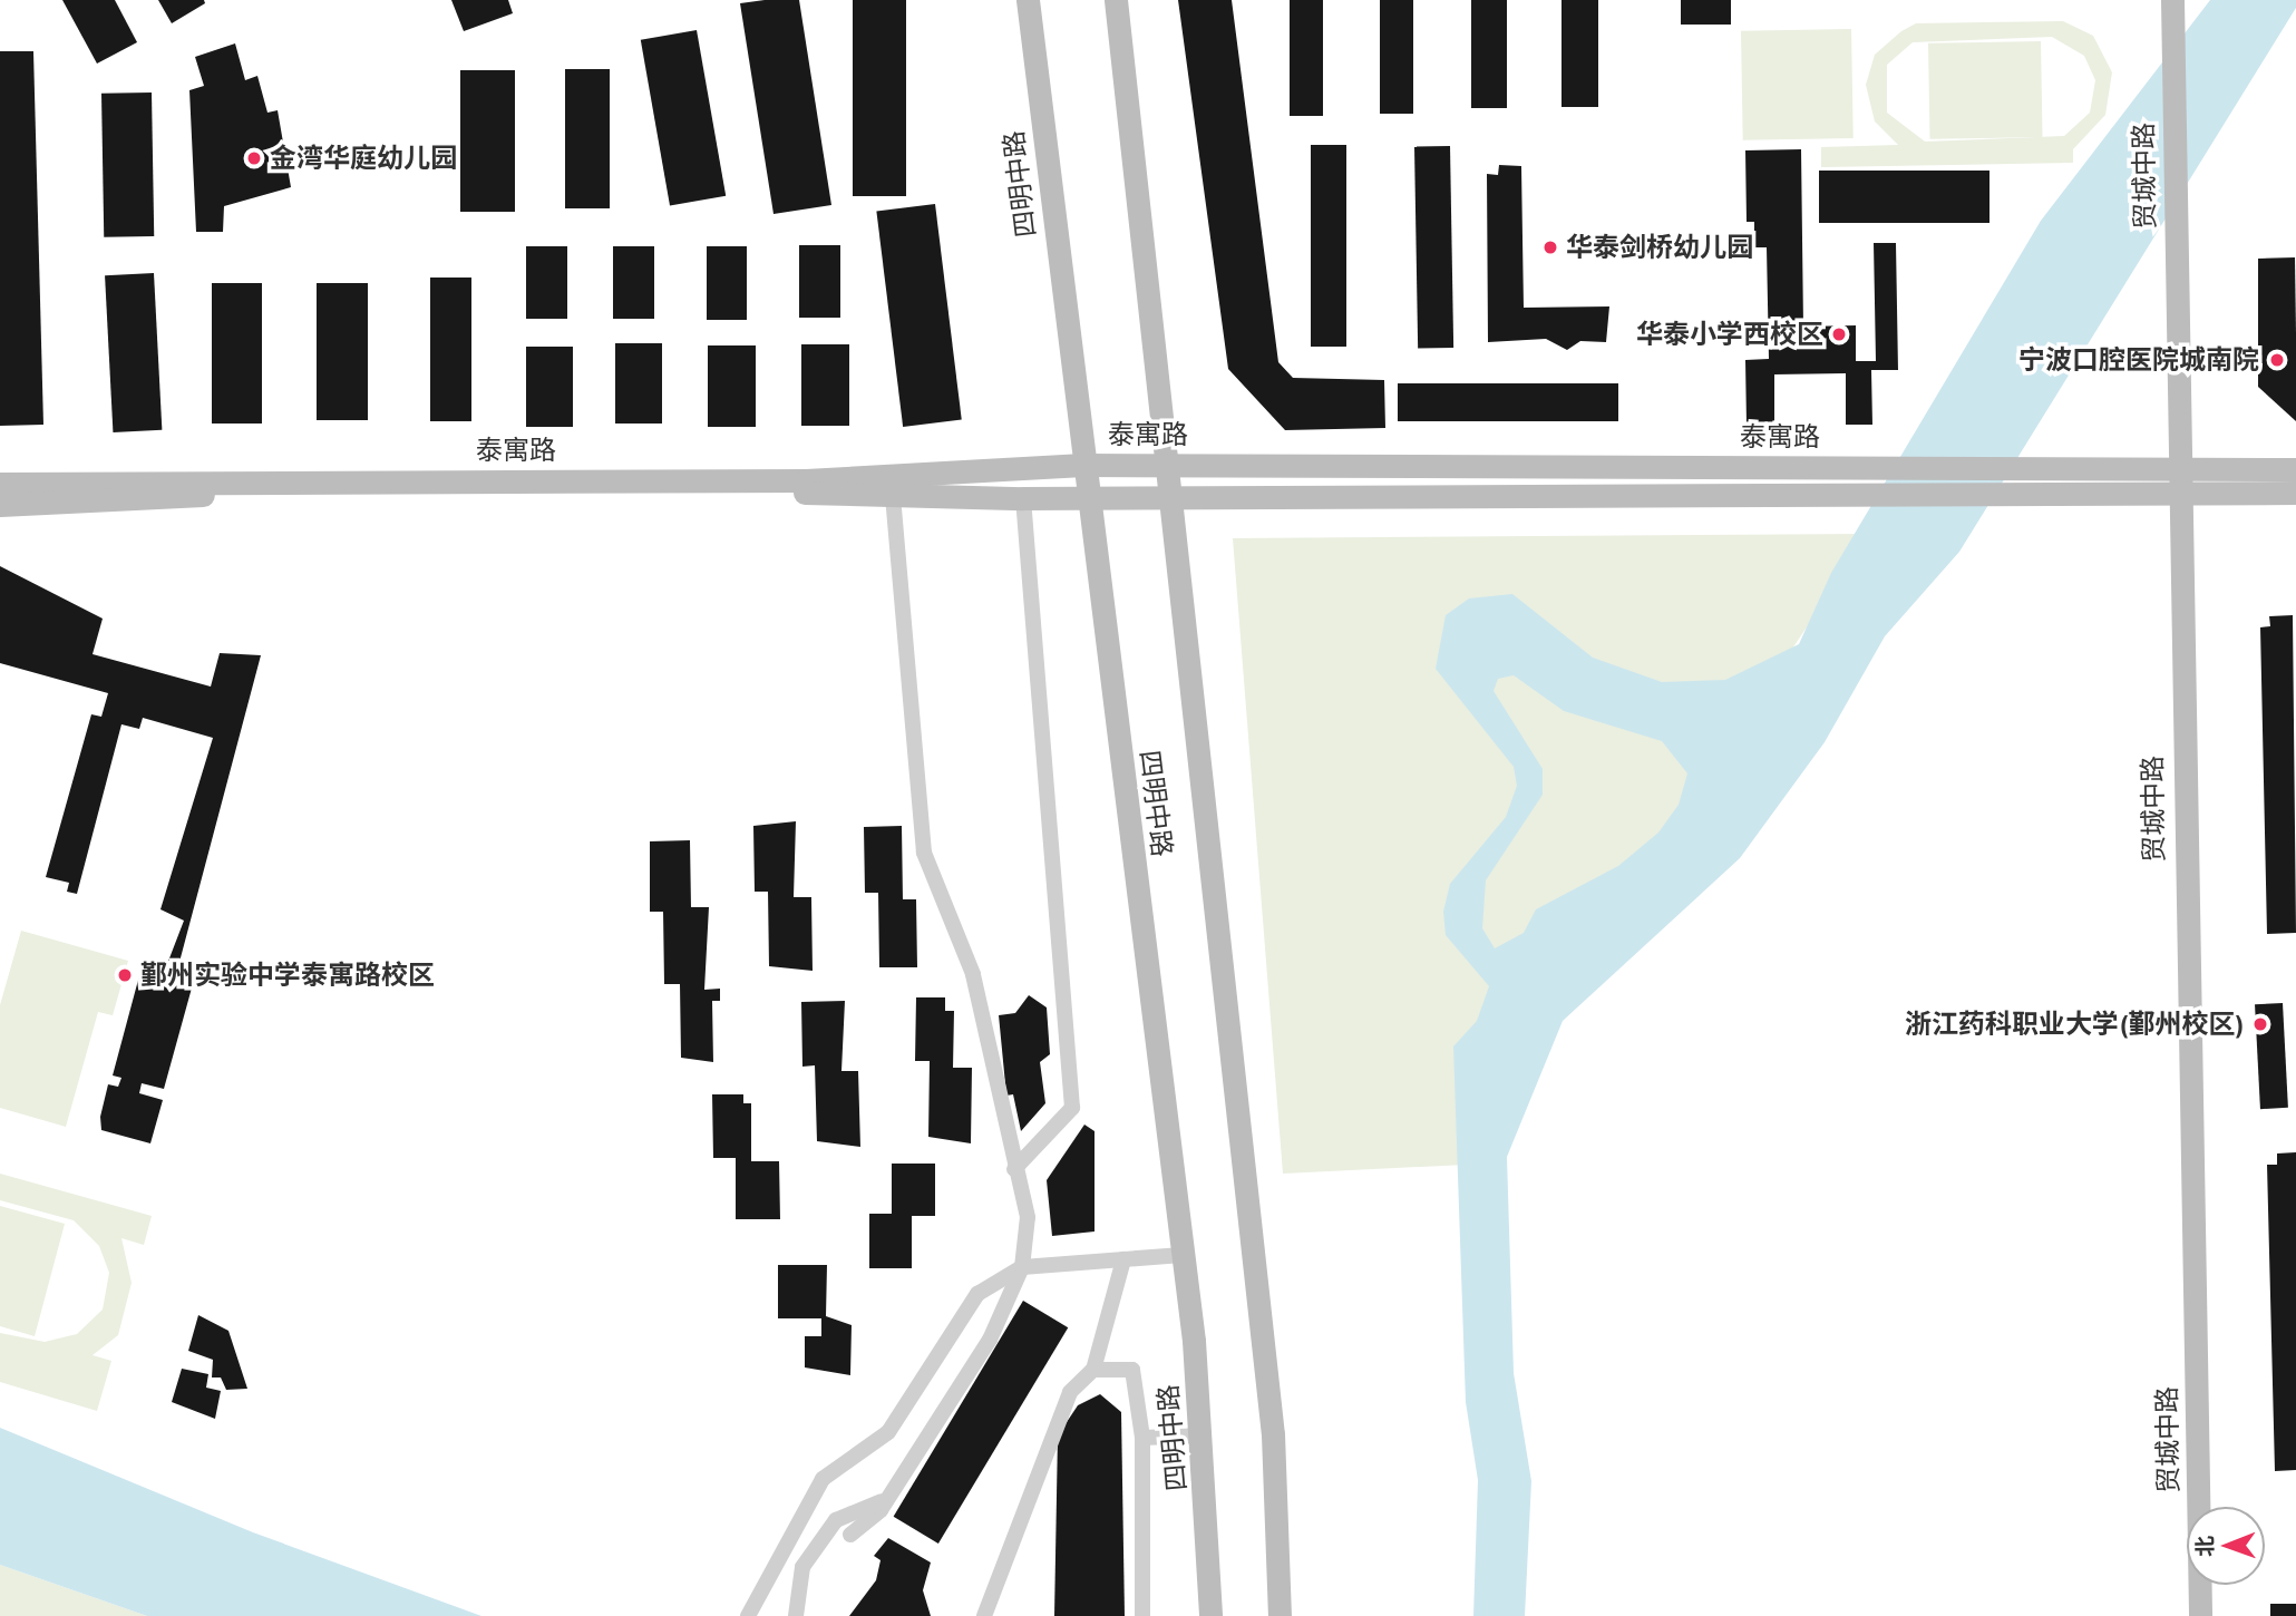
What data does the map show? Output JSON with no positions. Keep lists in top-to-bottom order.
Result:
{
  "streets": {
    "main road": ["贸城中路", "四明中路", "泰寓路"]
  },
  "crossings": [
    ["贸城中路", "泰寓路"],
    ["四明中路", "泰寓路"]
  ],
  "places": [
    "金湾华庭幼儿园",
    "华泰剑桥幼儿园",
    "华泰小学西校区",
    "宁波口腔医院城南院",
    "鄞州实验中学泰寓路校区",
    "浙江药科职业大学(鄞州校区)"
  ],
  "north": "left"
}
